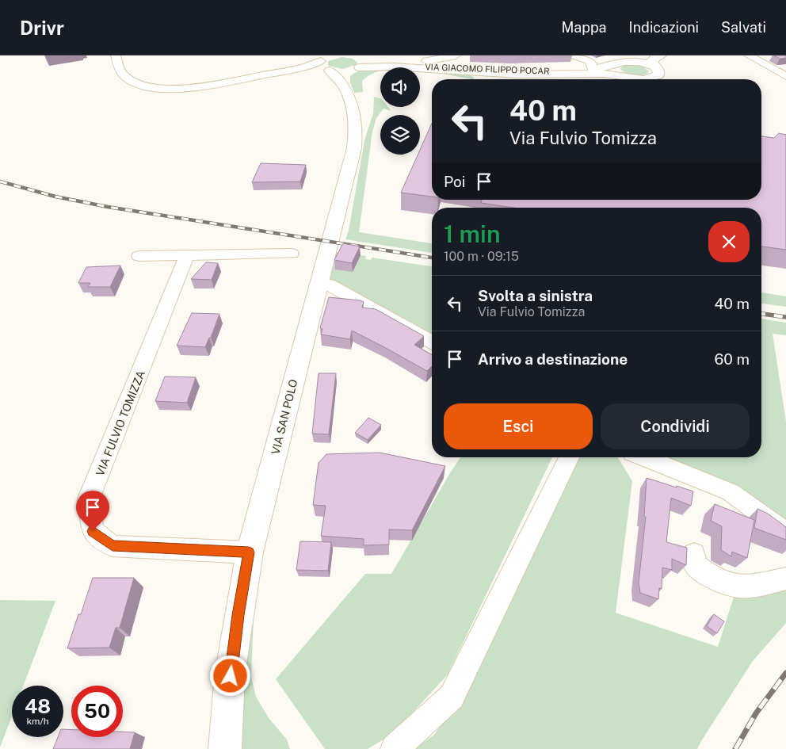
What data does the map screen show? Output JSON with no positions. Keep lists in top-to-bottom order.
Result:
{
  "streets": {
    "main road": ["VIA GIACOMO FILIPPO POCAR", "VIA SAN POLO"],
    "street": ["VIA FULVIO TOMIZZA"]
  },
  "crossings": [
    ["VIA GIACOMO FILIPPO POCAR", "VIA SAN POLO"],
    ["VIA SAN POLO", "VIA FULVIO TOMIZZA"]
  ],
  "page": {
    "header": "Drivr",
    "nav": ["Mappa", "Indicazioni", "Salvati"],
    "turn": ["40 m", "Via Fulvio Tomizza"],
    "then": "Poi",
    "heading": ["1 min", "100 m · 09:15"],
    "list": [
      {
        "name": "Svolta a sinistra",
        "note": "Via Fulvio Tomizza",
        "value": "40 m"
      },
      {
        "name": "Arrivo a destinazione",
        "value": "60 m"
      }
    ],
    "buttons": ["Esci", "Condividi"],
    "speed": "48 km/h",
    "limit": "50"
  }
}
